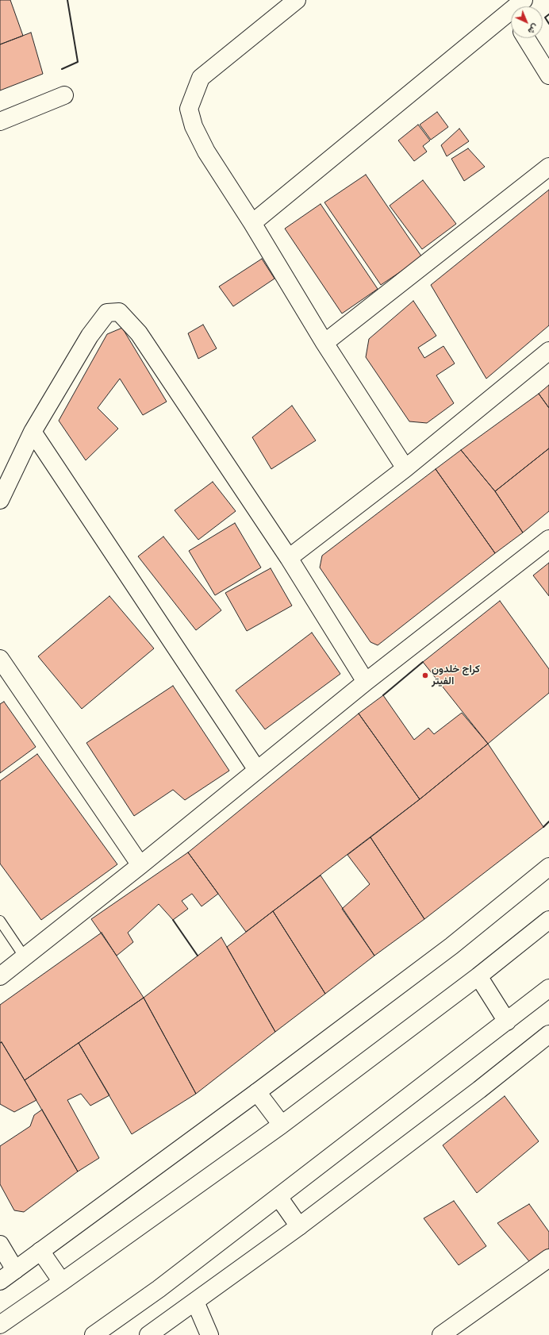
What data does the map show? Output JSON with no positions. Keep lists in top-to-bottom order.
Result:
{
  "places": ["كراج خلدون الفيتر"],
  "north": "bottom right"
}
